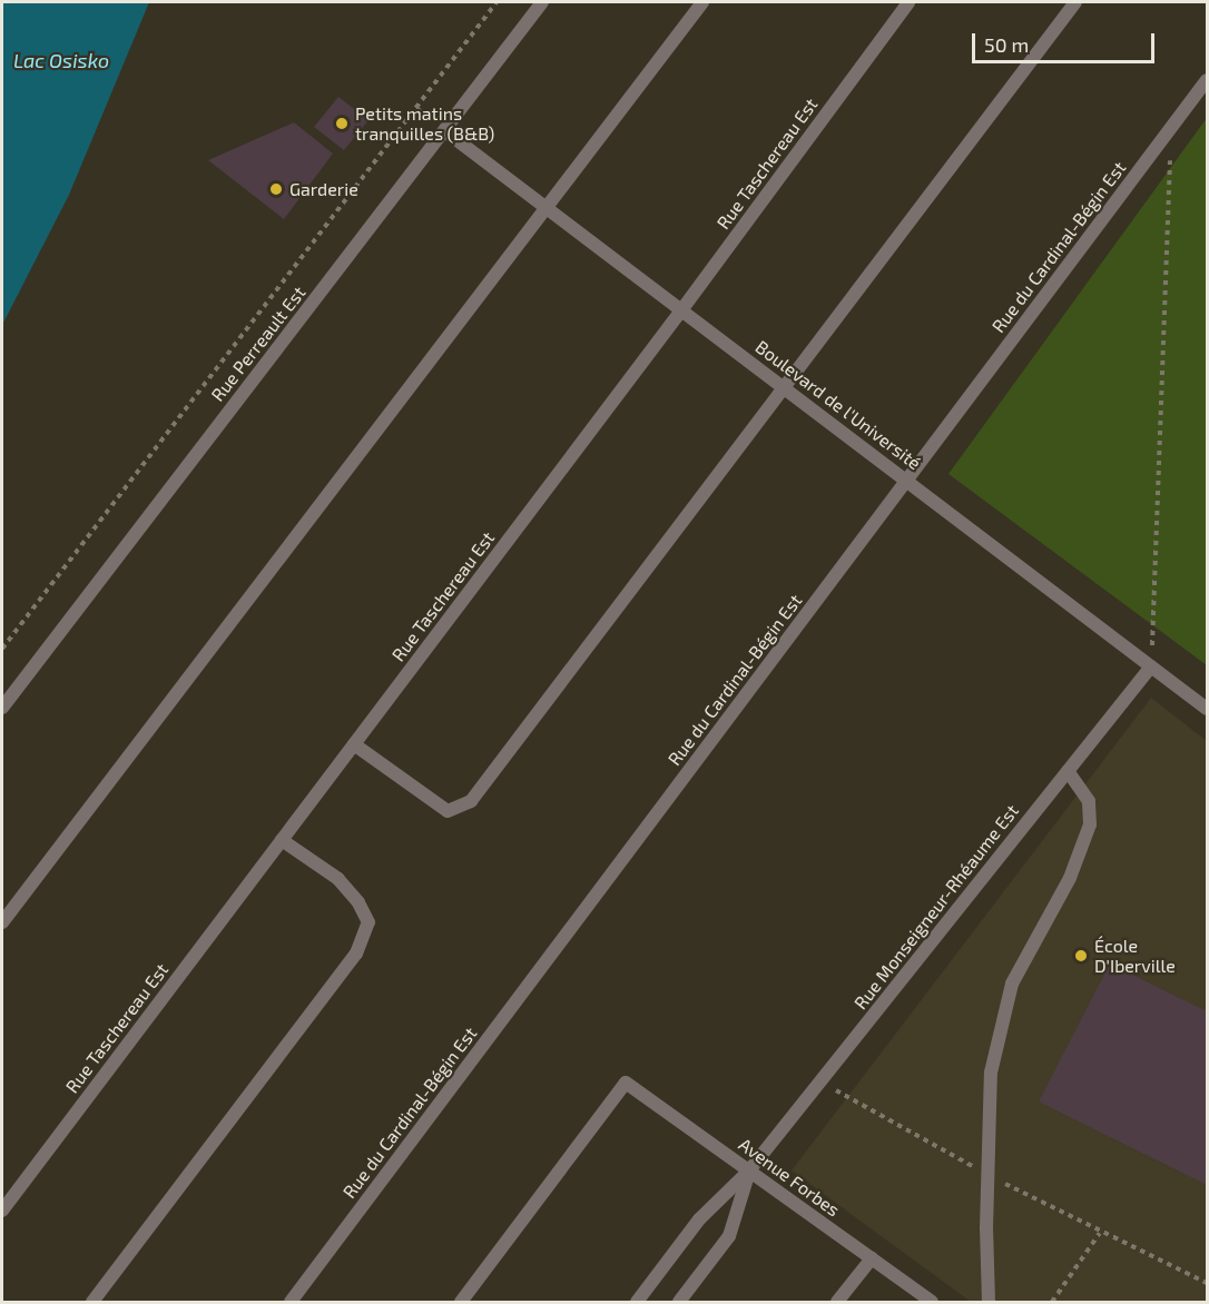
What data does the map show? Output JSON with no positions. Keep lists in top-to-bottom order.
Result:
{
  "streets": {
    "street": [
      "Rue Taschereau Est",
      "Rue du Cardinal-Bégin Est",
      "Rue Perreault Est",
      "Boulevard de l'Université",
      "Rue Monseigneur-Rhéaume Est",
      "Avenue Forbes"
    ]
  },
  "crossings": [
    ["Rue Taschereau Est", "Boulevard de l'Université"],
    ["Rue du Cardinal-Bégin Est", "Boulevard de l'Université"],
    ["Rue Perreault Est", "Boulevard de l'Université"],
    ["Boulevard de l'Université", "Rue Monseigneur-Rhéaume Est"],
    ["Rue Monseigneur-Rhéaume Est", "Avenue Forbes"]
  ],
  "water": ["Lac Osisko"],
  "places": ["Petits matins tranquilles (B&B)", "Garderie", "École D'Iberville"],
  "scale_bar": "50 m"
}
